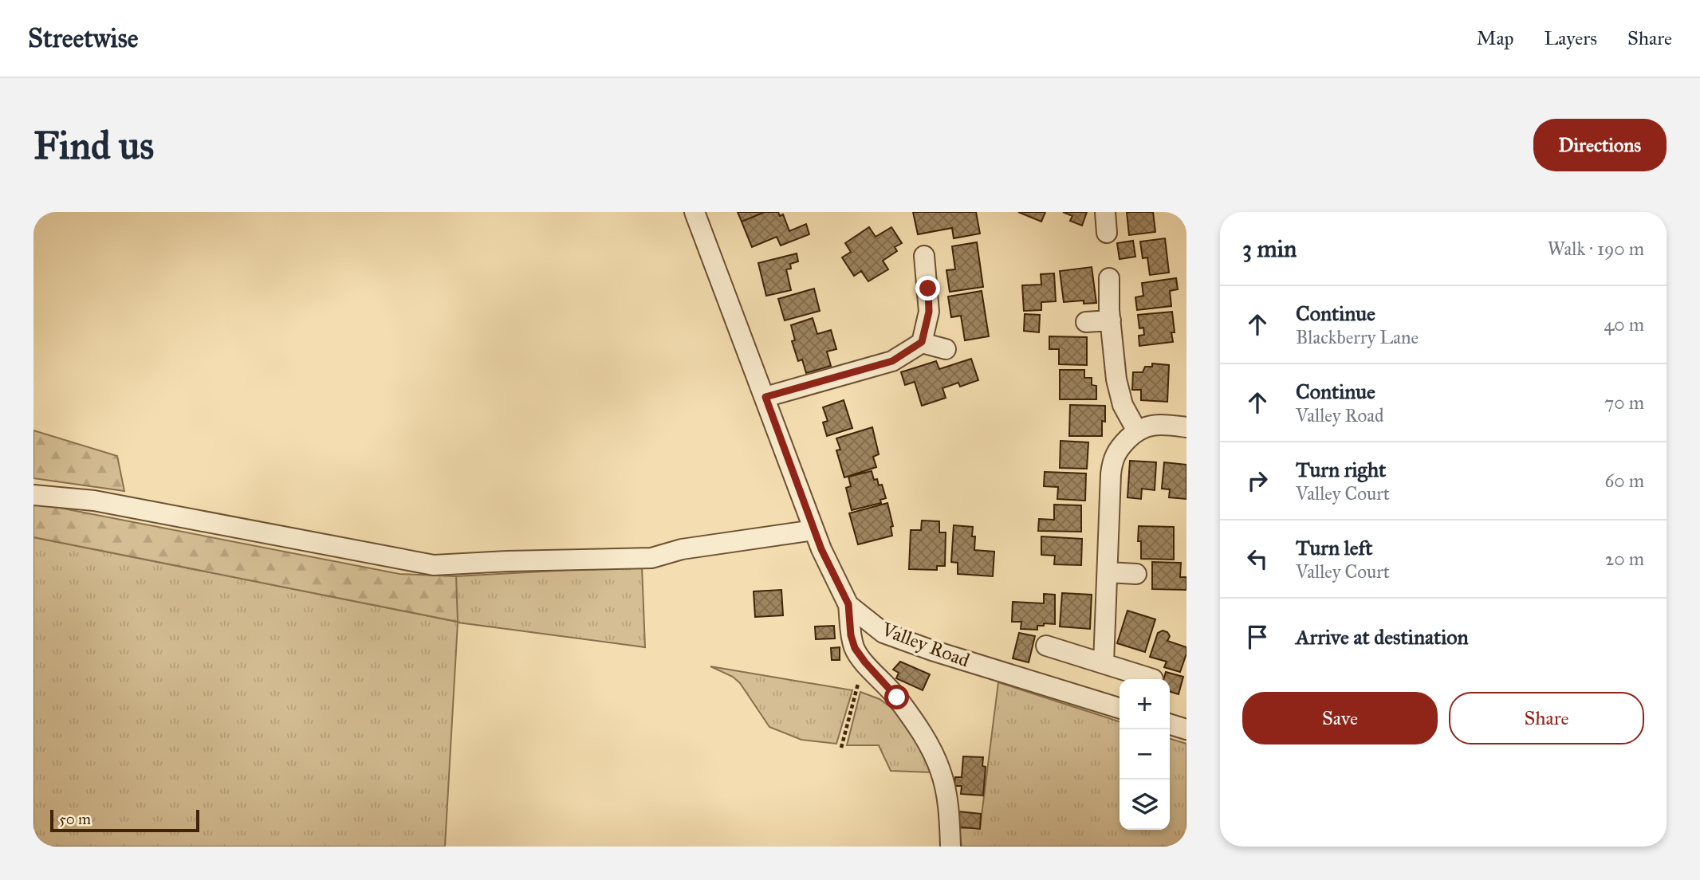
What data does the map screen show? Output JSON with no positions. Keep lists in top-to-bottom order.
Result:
{
  "streets": {
    "street": ["Valley Road"]
  },
  "scale_bar": "50 m",
  "page": {
    "header": "Streetwise",
    "nav": ["Map", "Layers", "Share"],
    "buttons": [
      "Directions",
      ["Save", "Share"]
    ],
    "title": "Find us",
    "heading": ["3 min", "Walk · 190 m"],
    "list": [
      ["Continue", "Blackberry Lane", "40 m"],
      ["Continue", "Valley Road", "70 m"],
      ["Turn right", "Valley Court", "60 m"],
      ["Turn left", "Valley Court", "20 m"],
      "Arrive at destination"
    ],
    "map_buttons": ["+", "−"],
    "scale": "50 m"
  }
}
